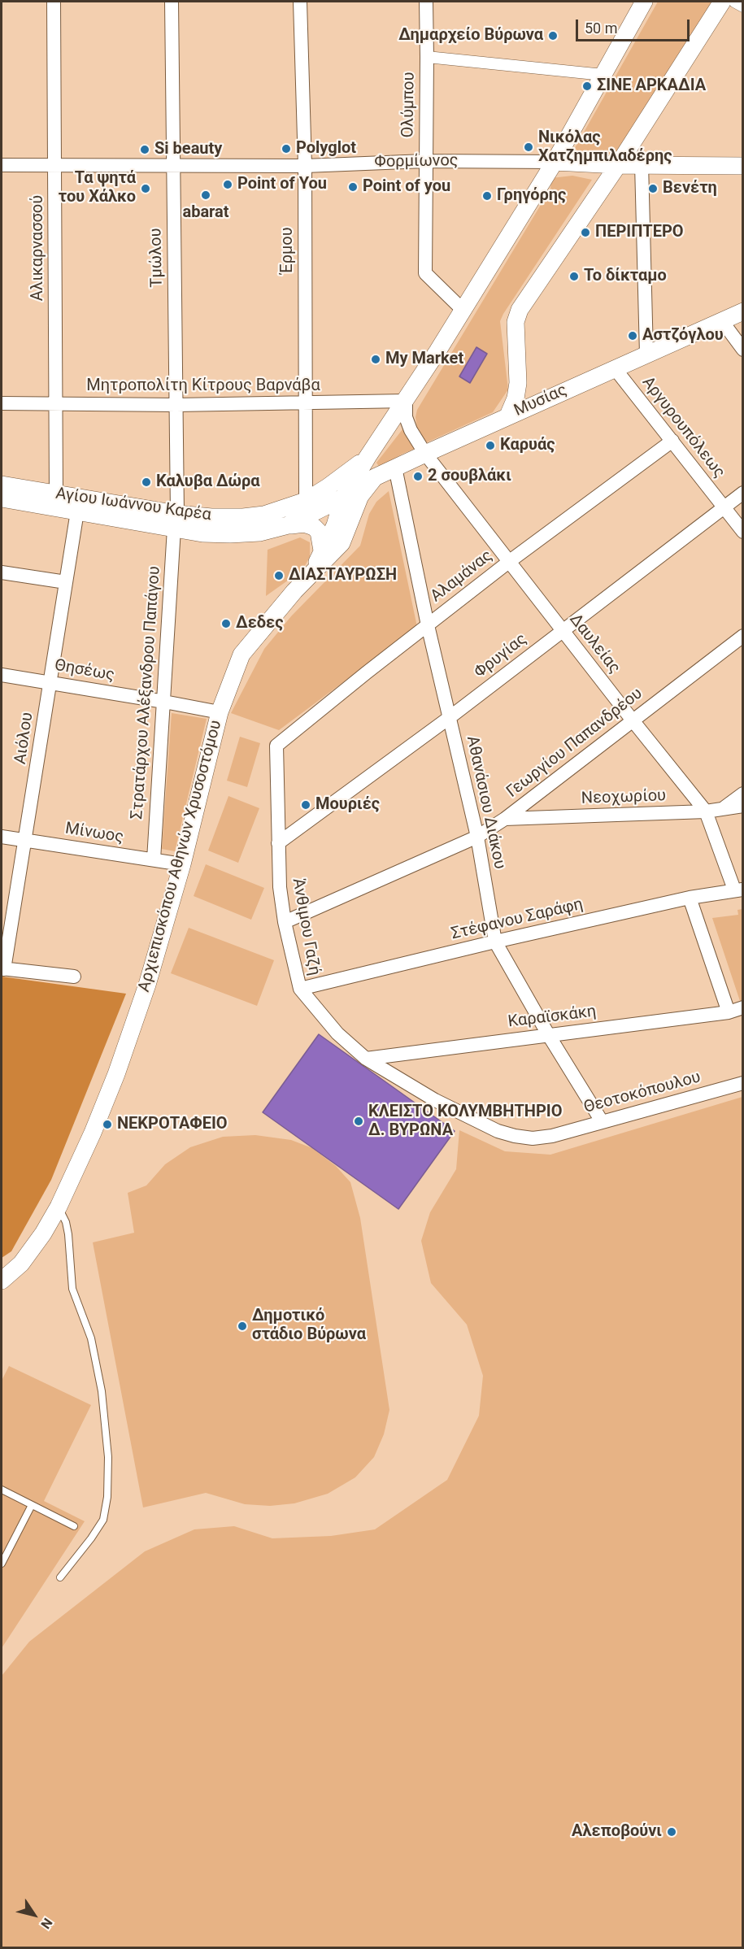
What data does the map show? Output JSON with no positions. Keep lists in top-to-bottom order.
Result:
{
  "streets": {
    "street": [
      "Ολύμπου",
      "Φορμίωνος",
      "Αλικαρνασσού",
      "Έρμου",
      "Τμώλου",
      "Μητροπολίτη Κίτρους Βαρνάβα",
      "Μυσίας",
      "Αργυρουπόλεως",
      "Αγίου Ιωάννου Καρέα",
      "Αλαμάνας",
      "Δαυλείας",
      "Φρυγίας",
      "Θησέως",
      "Στρατάρχου Αλέξανδρου Παπάγου",
      "Αιόλου",
      "Γεωργίου Παπανδρέου",
      "Νεοχωρίου",
      "Αθανάσιου Διάκου",
      "Μίνωος",
      "Αρχιεπισκόπου Αθηνών Χρυσοστόμου",
      "Στέφανου Σαράφη",
      "Άνθιμου Γαζή",
      "Καραϊσκάκη",
      "Θεοτοκόπουλου"
    ]
  },
  "crossings": [
    ["Ολύμπου", "Φορμίωνος"],
    ["Φορμίωνος", "Αλικαρνασσού"],
    ["Φορμίωνος", "Έρμου"],
    ["Φορμίωνος", "Τμώλου"],
    ["Φορμίωνος", "Αργυρουπόλεως"],
    ["Αλικαρνασσού", "Μητροπολίτη Κίτρους Βαρνάβα"],
    ["Αλικαρνασσού", "Αγίου Ιωάννου Καρέα"],
    ["Έρμου", "Μητροπολίτη Κίτρους Βαρνάβα"],
    ["Έρμου", "Αγίου Ιωάννου Καρέα"],
    ["Τμώλου", "Μητροπολίτη Κίτρους Βαρνάβα"],
    ["Τμώλου", "Αγίου Ιωάννου Καρέα"],
    ["Τμώλου", "Στρατάρχου Αλέξανδρου Παπάγου"],
    ["Μητροπολίτη Κίτρους Βαρνάβα", "Δαυλείας"],
    ["Μυσίας", "Αργυρουπόλεως"],
    ["Μυσίας", "Αγίου Ιωάννου Καρέα"],
    ["Μυσίας", "Δαυλείας"],
    ["Μυσίας", "Αθανάσιου Διάκου"],
    ["Μυσίας", "Αρχιεπισκόπου Αθηνών Χρυσοστόμου"],
    ["Αργυρουπόλεως", "Αλαμάνας"],
    ["Αργυρουπόλεως", "Φρυγίας"],
    ["Αγίου Ιωάννου Καρέα", "Στρατάρχου Αλέξανδρου Παπάγου"],
    ["Αγίου Ιωάννου Καρέα", "Αιόλου"],
    ["Αγίου Ιωάννου Καρέα", "Αρχιεπισκόπου Αθηνών Χρυσοστόμου"],
    ["Αλαμάνας", "Δαυλείας"],
    ["Αλαμάνας", "Αθανάσιου Διάκου"],
    ["Αλαμάνας", "Άνθιμου Γαζή"],
    ["Δαυλείας", "Φρυγίας"],
    ["Δαυλείας", "Γεωργίου Παπανδρέου"],
    ["Δαυλείας", "Νεοχωρίου"],
    ["Δαυλείας", "Στέφανου Σαράφη"],
    ["Φρυγίας", "Αθανάσιου Διάκου"],
    ["Φρυγίας", "Άνθιμου Γαζή"],
    ["Θησέως", "Στρατάρχου Αλέξανδρου Παπάγου"],
    ["Θησέως", "Αιόλου"],
    ["Θησέως", "Αρχιεπισκόπου Αθηνών Χρυσοστόμου"],
    ["Στρατάρχου Αλέξανδρου Παπάγου", "Μίνωος"],
    ["Αιόλου", "Μίνωος"],
    ["Γεωργίου Παπανδρέου", "Νεοχωρίου"],
    ["Γεωργίου Παπανδρέου", "Αθανάσιου Διάκου"],
    ["Γεωργίου Παπανδρέου", "Άνθιμου Γαζή"],
    ["Αθανάσιου Διάκου", "Στέφανου Σαράφη"],
    ["Αθανάσιου Διάκου", "Καραϊσκάκη"],
    ["Αθανάσιου Διάκου", "Θεοτοκόπουλου"],
    ["Μίνωος", "Αρχιεπισκόπου Αθηνών Χρυσοστόμου"],
    ["Στέφανου Σαράφη", "Άνθιμου Γαζή"],
    ["Άνθιμου Γαζή", "Καραϊσκάκη"],
    ["Άνθιμου Γαζή", "Θεοτοκόπουλου"],
    ["Καραϊσκάκη", "Θεοτοκόπουλου"]
  ],
  "places": [
    "Δημαρχείο Βύρωνα",
    "ΣΙΝΕ ΑΡΚΑΔΙΑ",
    "Νικόλας Χατζημπιλαδέρης",
    "Polyglot",
    "Si beauty",
    "Point of You",
    "Point of you",
    "Τα ψητά του Χάλκο",
    "Βενέτη",
    "abarat",
    "Γρηγόρης",
    "ΠΕΡΙΠΤΕΡΟ",
    "Το δίκταμο",
    "Αστζόγλου",
    "My Market",
    "Καρυάς",
    "2 σουβλάκι",
    "Καλυβα Δώρα",
    "ΔΙΑΣΤΑΥΡΩΣΗ",
    "Δεδες",
    "Μουριές",
    "ΚΛΕΙΣΤΟ ΚΟΛΥΜΒΗΤΗΡΙΟ Δ. ΒΥΡΩΝΑ",
    "ΝΕΚΡΟΤΑΦΕΙΟ",
    "Δημοτικό στάδιο Βύρωνα",
    "Αλεποβούνι"
  ],
  "scale_bar": "50 m",
  "north": "bottom right"
}
